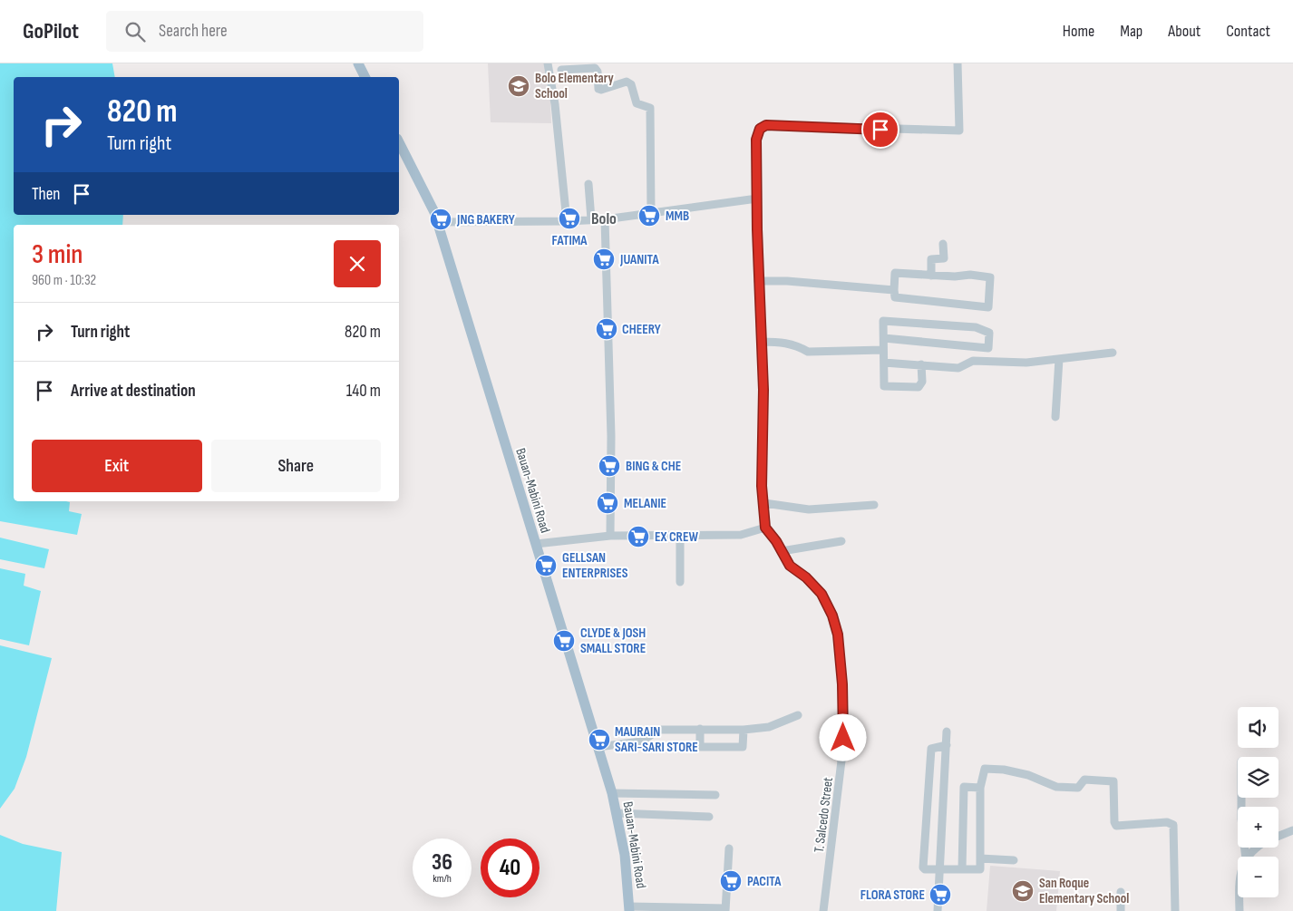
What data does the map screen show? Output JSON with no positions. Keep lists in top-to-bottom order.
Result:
{
  "streets": {
    "main road": ["Bauan-Mabini Road"],
    "street": ["T. Salcedo Street"]
  },
  "districts": ["Bolo"],
  "places": {
    "school or university": ["Bolo Elementary School", "San Roque Elementary School"],
    "supermarket": [
      "MMB",
      "FATIMA",
      "JNG BAKERY",
      "JUANITA",
      "CHEERY",
      "BING & CHE",
      "MELANIE",
      "EX CREW",
      "GELLSAN ENTERPRISES",
      "CLYDE & JOSH SMALL STORE",
      "MAURAIN SARI-SARI STORE",
      "PACITA",
      "FLORA STORE"
    ]
  },
  "page": {
    "header": "GoPilot",
    "search": "Search here",
    "nav": [
      "Home",
      "Map",
      "About",
      "Contact"
    ],
    "turn": ["820 m", "Turn right"],
    "then": "Then",
    "heading": ["3 min", "960 m · 10:32"],
    "list": [
      {
        "name": "Turn right",
        "value": "820 m"
      },
      {
        "name": "Arrive at destination",
        "value": "140 m"
      }
    ],
    "buttons": ["Exit", "Share"],
    "map_buttons": ["+", "−"],
    "speed": "36 km/h",
    "limit": "40"
  }
}
